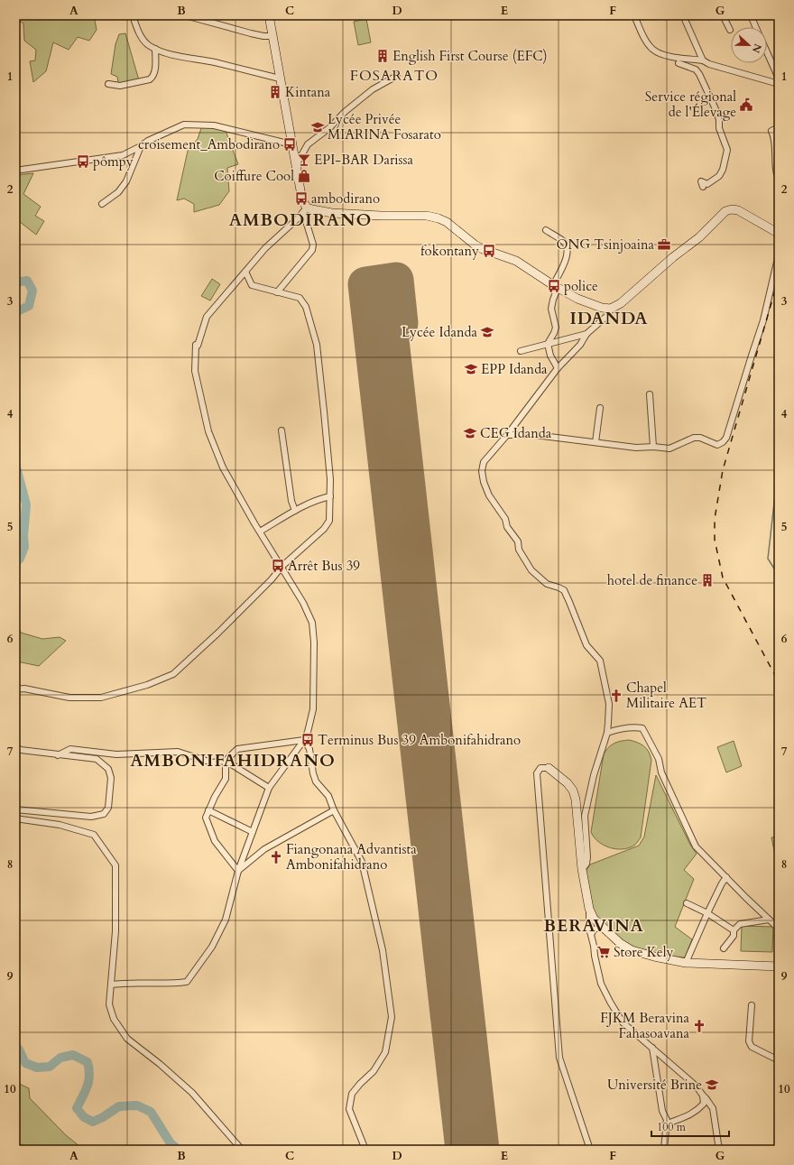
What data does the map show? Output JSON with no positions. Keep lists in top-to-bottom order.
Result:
{
  "districts": [
    "FOSARATO",
    "AMBODIRANO",
    "IDANDA",
    "AMBONIFAHIDRANO",
    "BERAVINA"
  ],
  "places": {
    "building": ["English First Course (EFC)", "Kintana", "hotel de finance"],
    "public building": ["Service régional de l'Élevage"],
    "school or university": [
      "Lycée Privée MIARINA Fosarato",
      "Lycée Idanda",
      "EPP Idanda",
      "CEG Idanda",
      "Université Brine"
    ],
    "bus stop": [
      "croisement_Ambodirano",
      "pômpy",
      "ambodirano",
      "fokontany",
      "police",
      "Arrêt Bus 39",
      "Terminus Bus 39 Ambonifahidrano"
    ],
    "bar": ["EPI-BAR Darissa"],
    "shop": ["Coiffure Cool"],
    "office": ["ONG Tsinjoaina"],
    "church": ["Chapel Militaire AET", "Fiangonana Advantista Ambonifahidrano", "FJKM Beravina Fahasoavana"],
    "supermarket": ["Store Kely"]
  },
  "scale_bar": "100 m",
  "north": "right",
  "grid": {
    "columns": [
      "A",
      "B",
      "C",
      "D",
      "E",
      "F",
      "G"
    ],
    "rows": [
      "1",
      "2",
      "3",
      "4",
      "5",
      "6",
      "7",
      "8",
      "9",
      "10"
    ]
  }
}
